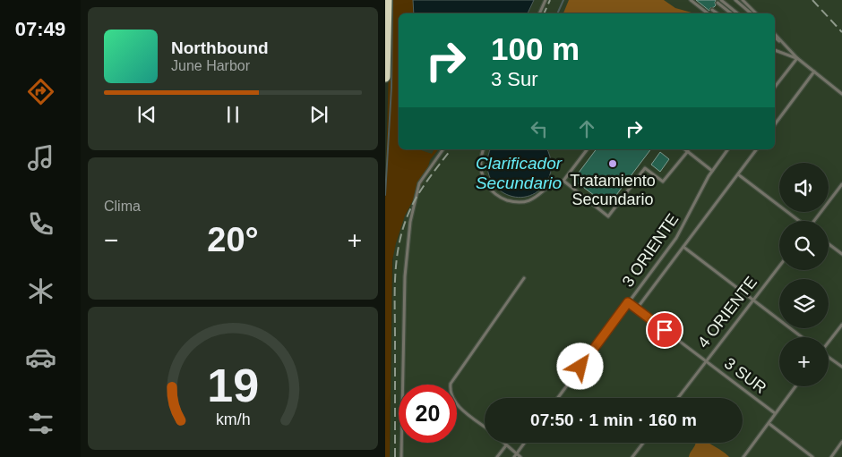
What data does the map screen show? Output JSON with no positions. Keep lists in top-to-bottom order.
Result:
{
  "streets": {
    "lane": ["3 ORIENTE", "4 ORIENTE", "3 SUR"]
  },
  "crossings": [
    ["3 ORIENTE", "3 SUR"],
    ["4 ORIENTE", "3 SUR"]
  ],
  "water": ["Clarificador Secundario"],
  "places": ["Tratamiento Secundario"],
  "page": {
    "tabs": "07:49",
    "turn": ["100 m", "3 Sur"],
    "song": ["Northbound", "June Harbor"],
    "tile": "Clima",
    "map_buttons": "+",
    "heat": ["−", "20°", "+"],
    "limit": "20",
    "trip": "07:50 · 1 min · 160 m",
    "gauge": ["19", "km/h"]
  }
}
